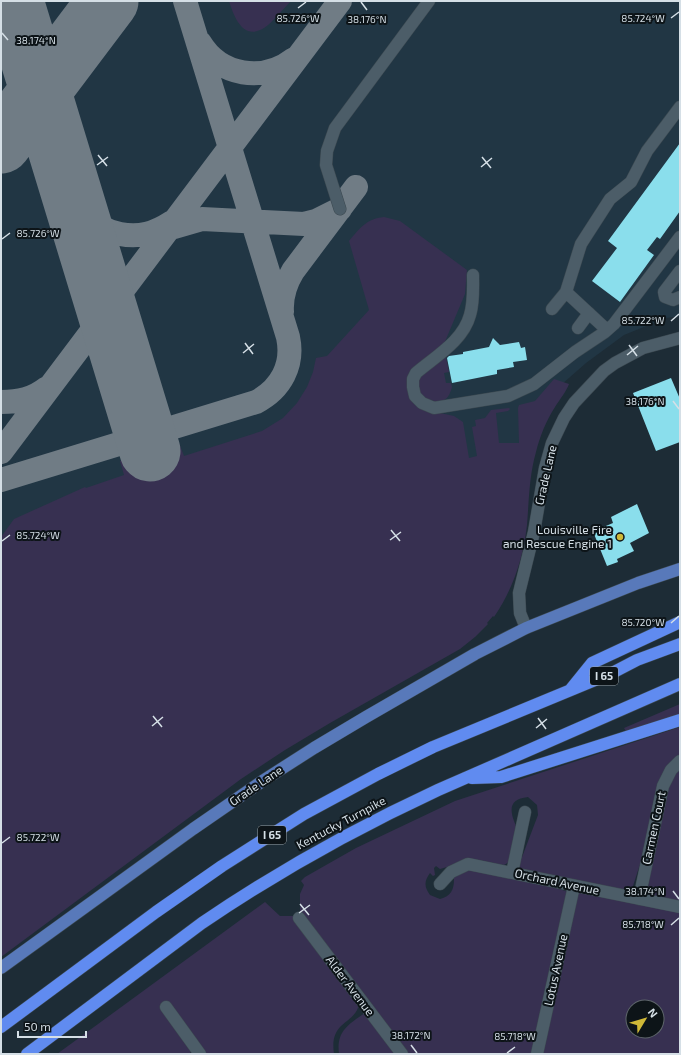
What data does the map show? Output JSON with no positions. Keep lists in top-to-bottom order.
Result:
{
  "streets": {
    "highway": ["I 65", "Kentucky Turnpike"],
    "main road": ["Grade Lane"],
    "street": [
      "Carmen Court",
      "Orchard Avenue",
      "Lotus Avenue",
      "Alder Avenue"
    ]
  },
  "crossings": [
    ["Carmen Court", "Orchard Avenue"],
    ["Orchard Avenue", "Lotus Avenue"]
  ],
  "places": ["Louisville Fire and Rescue Engine 1"],
  "scale_bar": "50 m",
  "north": "top right",
  "coordinates": [
    "85.726°W",
    "85.724°W",
    "38.176°N",
    "38.174°N",
    "85.722°W",
    "85.720°W",
    "85.718°W",
    "38.172°N"
  ]
}
